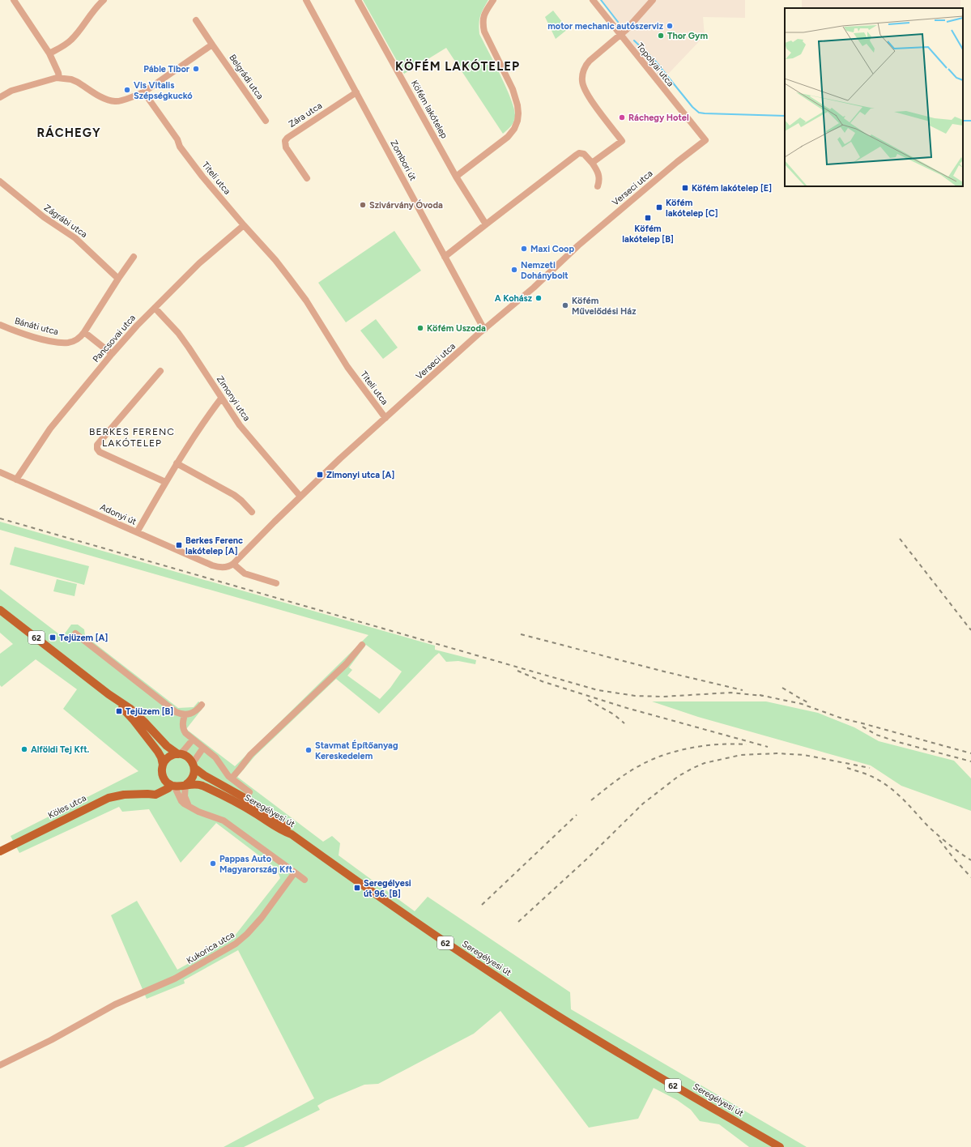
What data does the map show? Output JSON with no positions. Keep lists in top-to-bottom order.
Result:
{
  "streets": {
    "main road": ["62", "Köles utca", "Seregélyesi út"],
    "street": [
      "Topolyai utca",
      "Belgrádi utca",
      "Köfém lakótelep",
      "Zára utca",
      "Zombori út",
      "Titeli utca",
      "Verseci utca",
      "Zágrábi utca",
      "Bánáti utca",
      "Pancsovai utca",
      "Zimonyi utca",
      "Adonyi út",
      "Kukorica utca"
    ]
  },
  "crossings": [
    ["Topolyai utca", "Verseci utca"],
    ["Zára utca", "Zombori út"],
    ["Zombori út", "Verseci utca"],
    ["Titeli utca", "Verseci utca"],
    ["Titeli utca", "Pancsovai utca"],
    ["Verseci utca", "Zimonyi utca"],
    ["Verseci utca", "Adonyi út"],
    ["Zágrábi utca", "Bánáti utca"],
    ["Pancsovai utca", "Zimonyi utca"],
    ["Pancsovai utca", "Adonyi út"],
    ["Köles utca", "Seregélyesi út"]
  ],
  "districts": ["KÖFÉM LAKÓTELEP", "RÁCHEGY", "BERKES FERENC LAKÓTELEP"],
  "places": {
    "other": [
      "motor mechanic autószerviz",
      "Thor Gym",
      "Páble Tibor",
      "Vis Vitalis Szépségkuckó",
      "Ráchegy Hotel",
      "Szivárvány Óvoda",
      "Maxi Coop",
      "Nemzeti Dohánybolt",
      "A Kohász",
      "Köfém Művelődési Ház",
      "Köfém Uszoda",
      "Alföldi Tej Kft.",
      "Stavmat Építőanyag Kereskedelem",
      "Pappas Auto Magyarország Kft."
    ],
    "transit": [
      "Köfém lakótelep [E]",
      "Köfém lakótelep [C]",
      "Köfém lakótelep [B]",
      "Zimonyi utca [A]",
      "Berkes Ferenc lakótelep [A]",
      "Tejüzem [A]",
      "Tejüzem [B]",
      "Seregélyesi út 96. [B]"
    ]
  }
}
